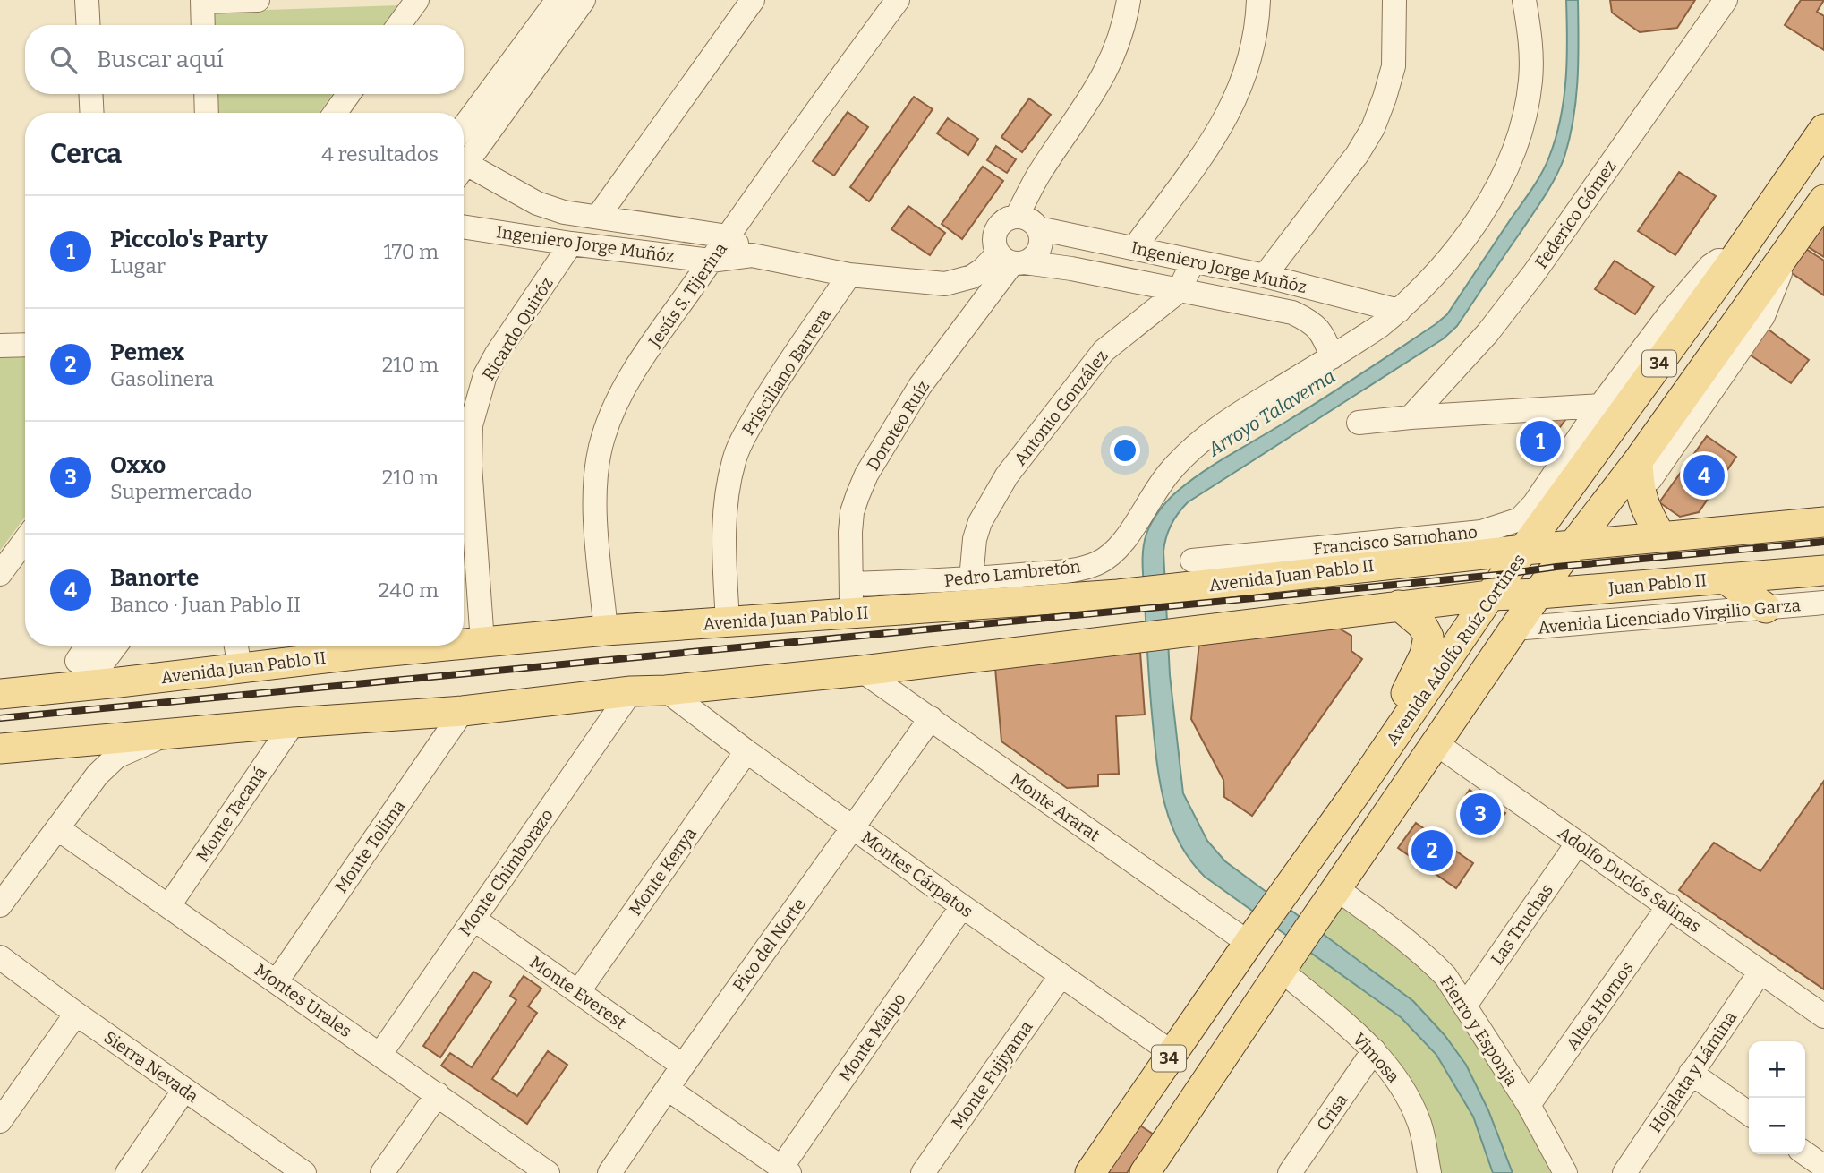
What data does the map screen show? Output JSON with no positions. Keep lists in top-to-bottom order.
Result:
{
  "streets": {
    "main road": [
      "34",
      "Avenida Juan Pablo II",
      "Juan Pablo II",
      "Avenida Adolfo Ruíz Cortines"
    ],
    "street": [
      "Federico Gómez",
      "Ingeniero Jorge Muñóz",
      "Jesús S. Tijerina",
      "Ricardo Quiróz",
      "Prisciliano Barrera",
      "Antonio González",
      "Doroteo Ruíz",
      "Francisco Samohano",
      "Pedro Lambretón",
      "Avenida Licenciado Virgilio Garza",
      "Monte Ararat",
      "Monte Tacaná",
      "Monte Tolima",
      "Monte Kenya",
      "Monte Chimborazo",
      "Montes Cárpatos",
      "Adolfo Duclós Salinas",
      "Las Truchas",
      "Pico del Norte",
      "Monte Everest",
      "Montes Urales",
      "Altos Hornos",
      "Fierro y Esponja",
      "Monte Maipo",
      "Vimosa",
      "Sierra Nevada",
      "Hojalata y Lámina",
      "Monte Fujiyama",
      "Crisa"
    ]
  },
  "crossings": [
    ["Ingeniero Jorge Muñóz", "Jesús S. Tijerina"],
    ["Ingeniero Jorge Muñóz", "Ricardo Quiróz"],
    ["Ingeniero Jorge Muñóz", "Prisciliano Barrera"],
    ["Ingeniero Jorge Muñóz", "Antonio González"],
    ["Ingeniero Jorge Muñóz", "Doroteo Ruíz"],
    ["Ingeniero Jorge Muñóz", "Pedro Lambretón"],
    ["Jesús S. Tijerina", "Avenida Juan Pablo II"],
    ["Ricardo Quiróz", "Avenida Juan Pablo II"],
    ["34", "Avenida Juan Pablo II"],
    ["34", "Juan Pablo II"],
    ["34", "Avenida Licenciado Virgilio Garza"],
    ["34", "Adolfo Duclós Salinas"],
    ["34", "Fierro y Esponja"],
    ["34", "Vimosa"],
    ["Prisciliano Barrera", "Avenida Juan Pablo II"],
    ["Antonio González", "Pedro Lambretón"],
    ["Doroteo Ruíz", "Pedro Lambretón"],
    ["Doroteo Ruíz", "Avenida Juan Pablo II"],
    ["Francisco Samohano", "Avenida Juan Pablo II"],
    ["Francisco Samohano", "Avenida Adolfo Ruíz Cortines"],
    ["Pedro Lambretón", "Avenida Juan Pablo II"],
    ["Avenida Juan Pablo II", "Avenida Adolfo Ruíz Cortines"],
    ["Juan Pablo II", "Avenida Adolfo Ruíz Cortines"],
    ["Avenida Adolfo Ruíz Cortines", "Monte Ararat"],
    ["Avenida Adolfo Ruíz Cortines", "Montes Cárpatos"],
    ["Monte Ararat", "Pico del Norte"],
    ["Monte Tacaná", "Montes Urales"],
    ["Monte Tolima", "Montes Urales"],
    ["Monte Kenya", "Montes Cárpatos"],
    ["Monte Kenya", "Monte Everest"],
    ["Monte Chimborazo", "Monte Everest"],
    ["Monte Chimborazo", "Montes Urales"],
    ["Montes Cárpatos", "Pico del Norte"],
    ["Montes Cárpatos", "Monte Maipo"],
    ["Montes Cárpatos", "Monte Fujiyama"],
    ["Adolfo Duclós Salinas", "Las Truchas"],
    ["Adolfo Duclós Salinas", "Altos Hornos"],
    ["Adolfo Duclós Salinas", "Hojalata y Lámina"],
    ["Las Truchas", "Fierro y Esponja"],
    ["Pico del Norte", "Monte Everest"],
    ["Altos Hornos", "Fierro y Esponja"],
    ["Vimosa", "Crisa"]
  ],
  "water": ["Arroyo Talaverna"],
  "page": {
    "search": "Buscar aquí",
    "heading": ["Cerca", "4 resultados"],
    "list": [
      {
        "mark": "1",
        "name": "Piccolo's Party",
        "note": "Lugar",
        "value": "170 m"
      },
      {
        "mark": "2",
        "name": "Pemex",
        "note": "Gasolinera",
        "value": "210 m"
      },
      {
        "mark": "3",
        "name": "Oxxo",
        "note": "Supermercado",
        "value": "210 m"
      },
      {
        "mark": "4",
        "name": "Banorte",
        "note": "Banco · Juan Pablo II",
        "value": "240 m"
      }
    ],
    "pins": [
      "1",
      "4",
      "3",
      "2"
    ],
    "map_buttons": ["+", "−"]
  }
}
